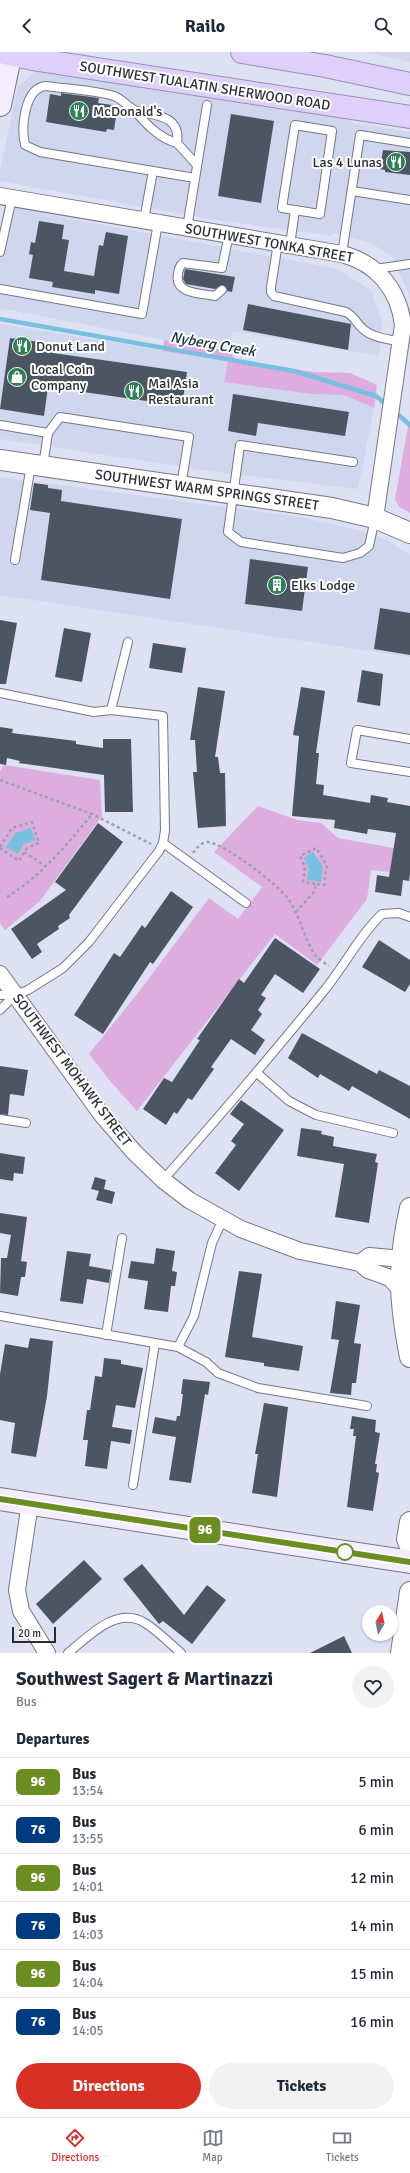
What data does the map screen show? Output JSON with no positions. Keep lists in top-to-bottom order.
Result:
{
  "streets": {
    "highway": ["SOUTHWEST TUALATIN SHERWOOD ROAD"],
    "street": ["SOUTHWEST TONKA STREET", "SOUTHWEST WARM SPRINGS STREET", "SOUTHWEST MOHAWK STREET"]
  },
  "crossings": [
    ["SOUTHWEST TONKA STREET", "SOUTHWEST WARM SPRINGS STREET"]
  ],
  "water": ["Nyberg Creek"],
  "places": {
    "restaurant": [
      "McDonald's",
      "Las 4 Lunas",
      "Donut Land",
      "Mai Asia Restaurant"
    ],
    "shop": ["Local Coin Company"],
    "building": ["Elks Lodge"]
  },
  "lines": ["bus line 96"],
  "scale_bar": "20 m",
  "north": "top",
  "page": {
    "header": "Railo",
    "on_map": "96",
    "scale": "20 m",
    "heading": [
      ["Southwest Sagert & Martinazzi", "Bus"],
      "Departures"
    ],
    "list": [
      {
        "mark": "96",
        "name": "Bus",
        "note": "13:54",
        "value": "5 min"
      },
      {
        "mark": "76",
        "name": "Bus",
        "note": "13:55",
        "value": "6 min"
      },
      {
        "mark": "96",
        "name": "Bus",
        "note": "14:01",
        "value": "12 min"
      },
      {
        "mark": "76",
        "name": "Bus",
        "note": "14:03",
        "value": "14 min"
      },
      {
        "mark": "96",
        "name": "Bus",
        "note": "14:04",
        "value": "15 min"
      },
      {
        "mark": "76",
        "name": "Bus",
        "note": "14:05",
        "value": "16 min"
      }
    ],
    "buttons": ["Directions", "Tickets"],
    "tabs": ["Directions", "Map", "Tickets"]
  }
}
